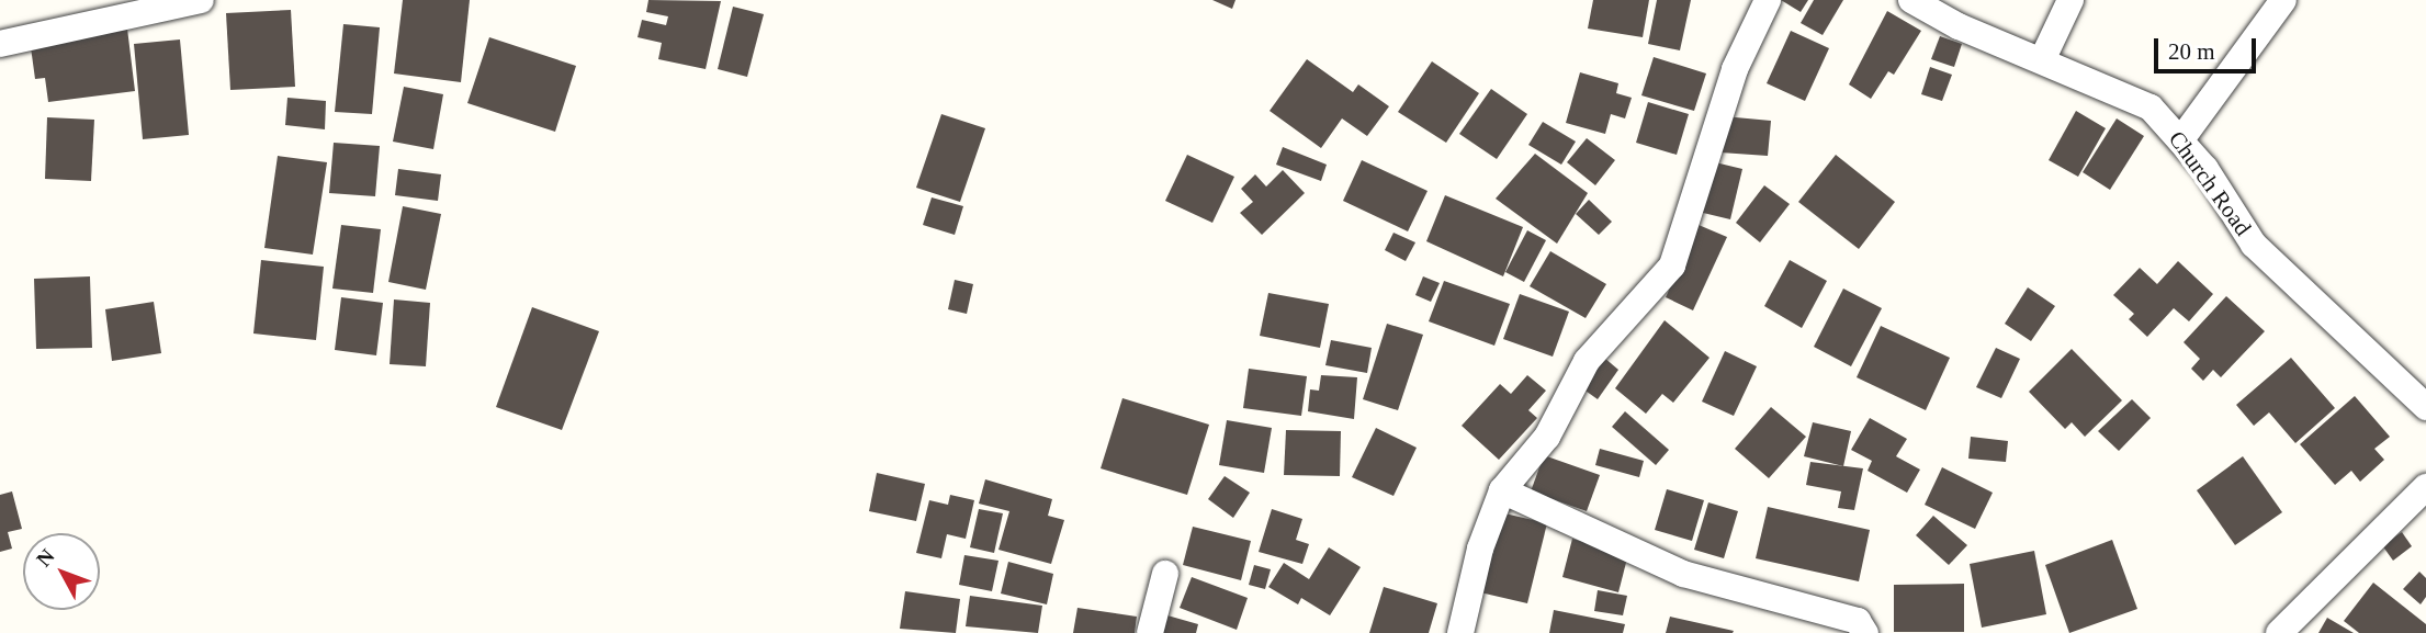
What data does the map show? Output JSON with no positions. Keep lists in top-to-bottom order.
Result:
{
  "streets": {
    "street": ["Church Road"]
  },
  "scale_bar": "20 m",
  "north": "top left"
}
